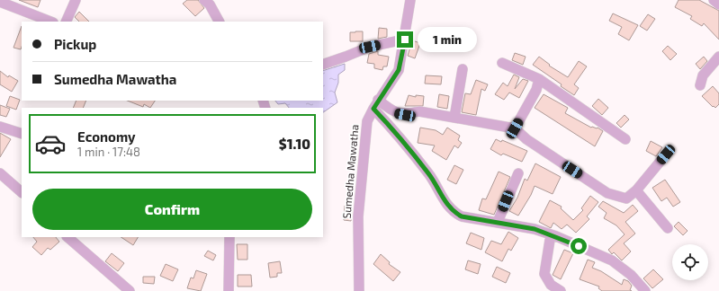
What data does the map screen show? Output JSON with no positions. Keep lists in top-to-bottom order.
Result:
{
  "streets": {
    "street": ["Sumedha Mawatha"]
  },
  "page": {
    "banner": ["Pickup", "Sumedha Mawatha"],
    "bubble": "1 min",
    "list": [
      {
        "name": "Economy",
        "note": "1 min · 17:48",
        "value": "$1.10"
      }
    ],
    "buttons": "Confirm"
  }
}
